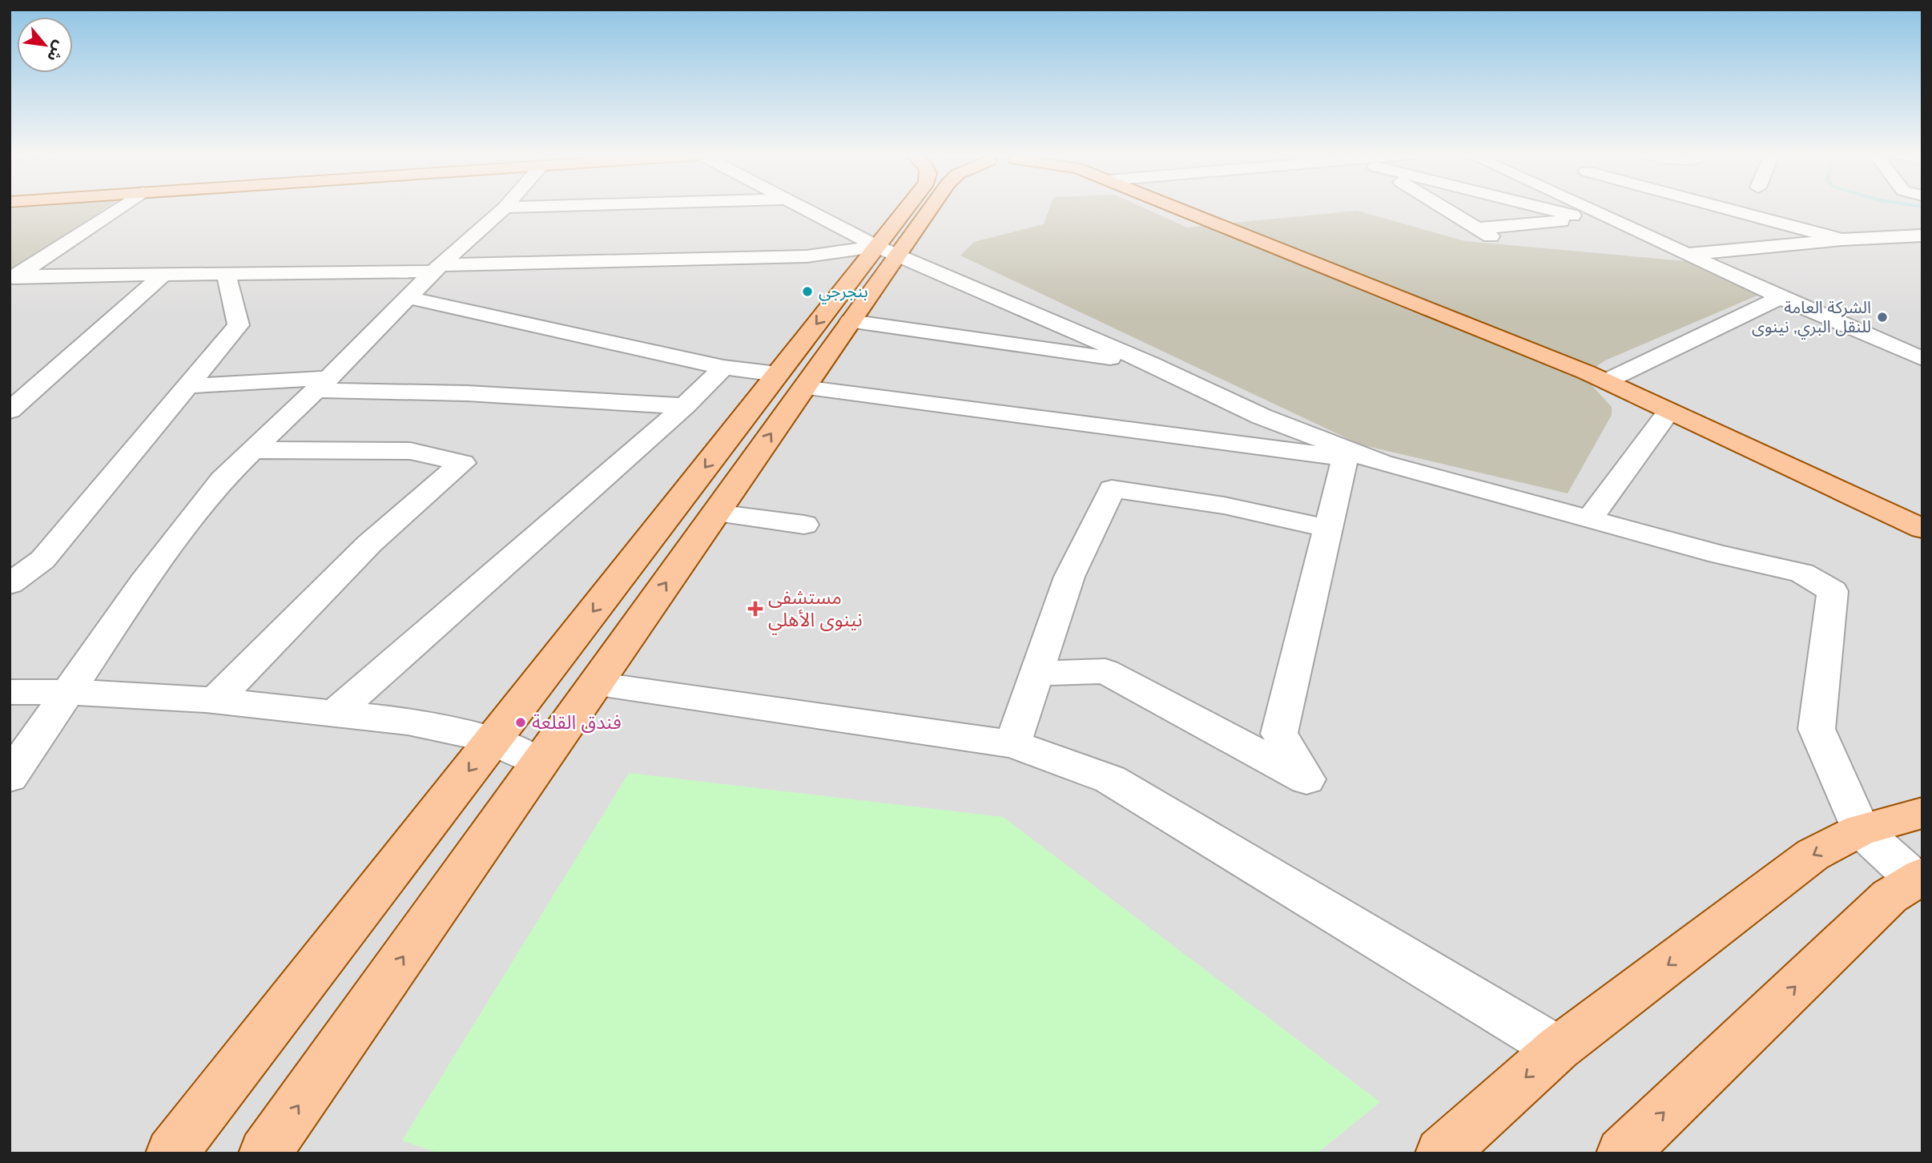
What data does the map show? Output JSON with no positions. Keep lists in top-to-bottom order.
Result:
{
  "places": {
    "other": ["بنجرجي", "الشركة العامة للنقل البري, نينوى", "فندق القلعة"],
    "health": ["مستشفى نينوى الأهلي"]
  },
  "north": "bottom right"
}
